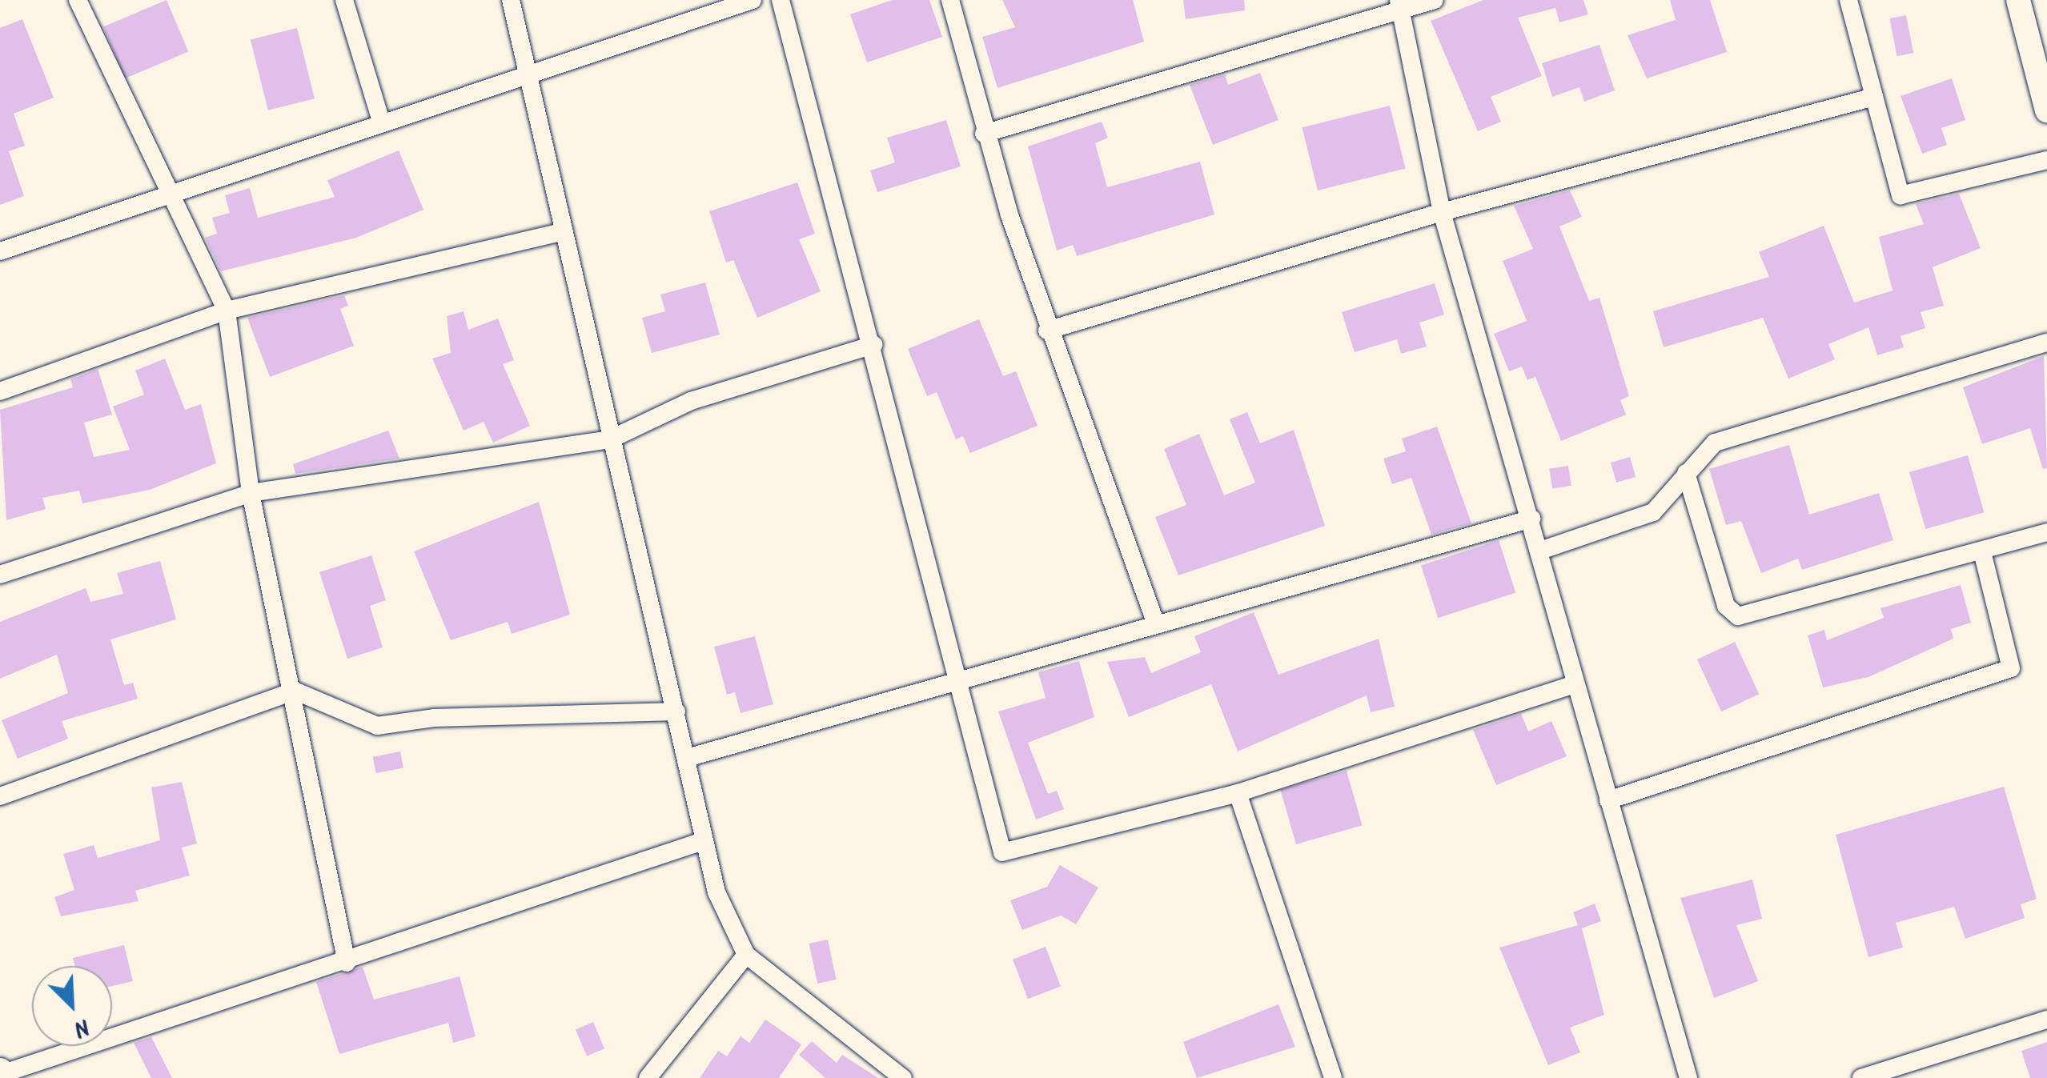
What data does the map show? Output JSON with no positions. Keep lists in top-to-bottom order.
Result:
{
  "north": "bottom right"
}
